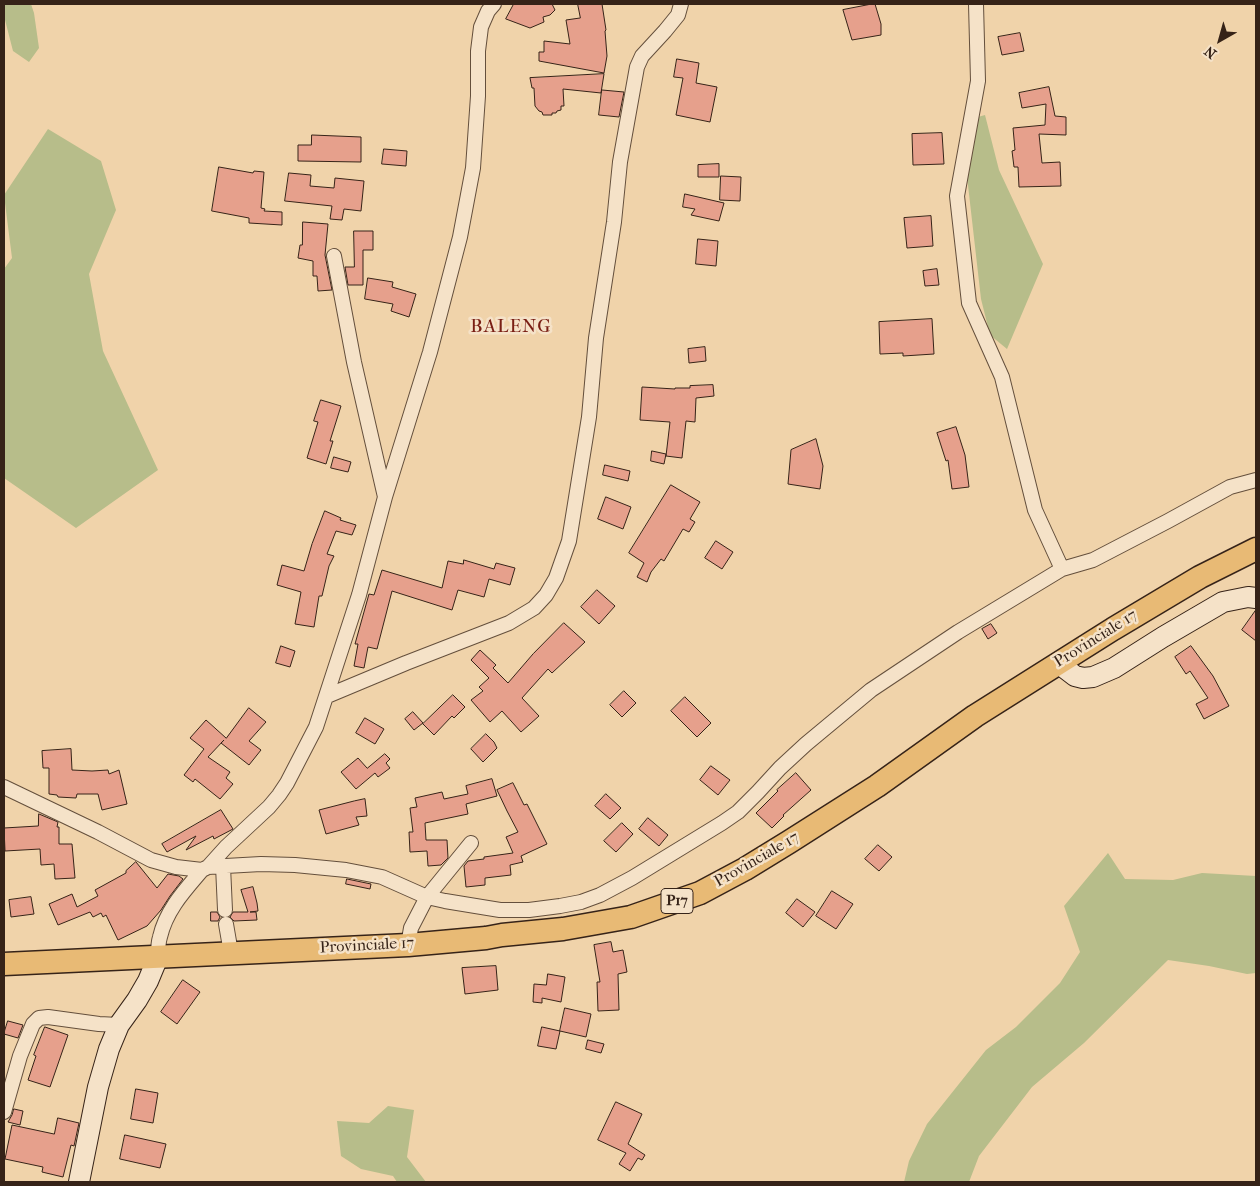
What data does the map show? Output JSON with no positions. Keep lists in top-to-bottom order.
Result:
{
  "streets": {
    "main road": ["Provinciale 17", "P17"]
  },
  "districts": ["BALENG"],
  "north": "bottom left"
}
